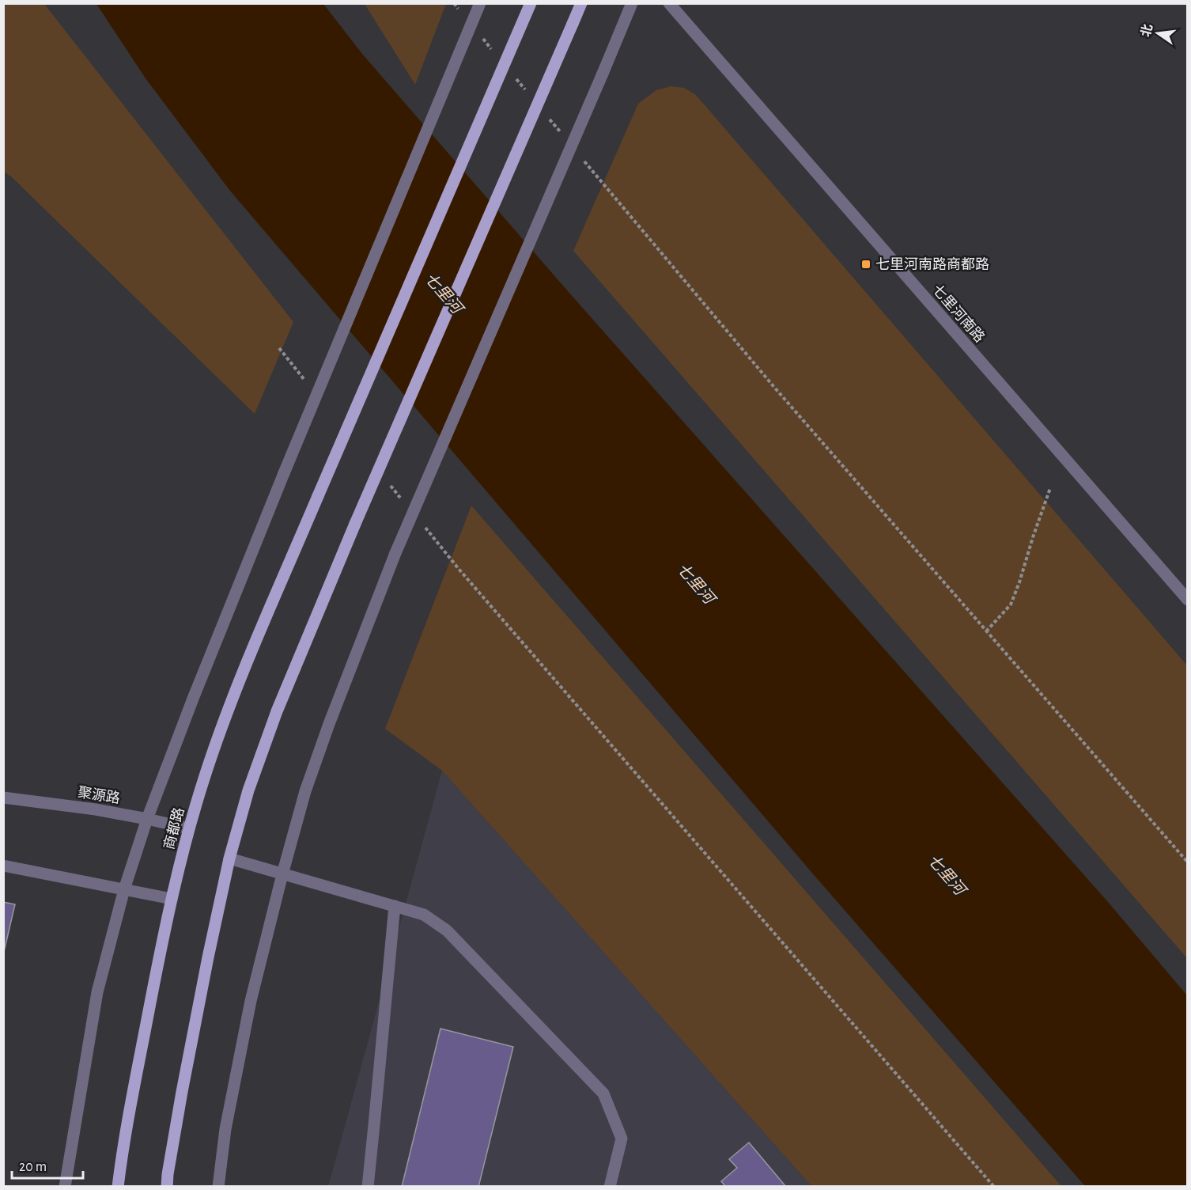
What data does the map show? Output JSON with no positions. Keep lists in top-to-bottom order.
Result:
{
  "streets": {
    "main road": ["商都路"],
    "street": ["七里河南路", "聚源路"]
  },
  "crossings": [
    ["聚源路", "商都路"]
  ],
  "water": ["七里河"],
  "places": {
    "transit": ["七里河南路商都路"]
  },
  "scale_bar": "20 m",
  "north": "left"
}
